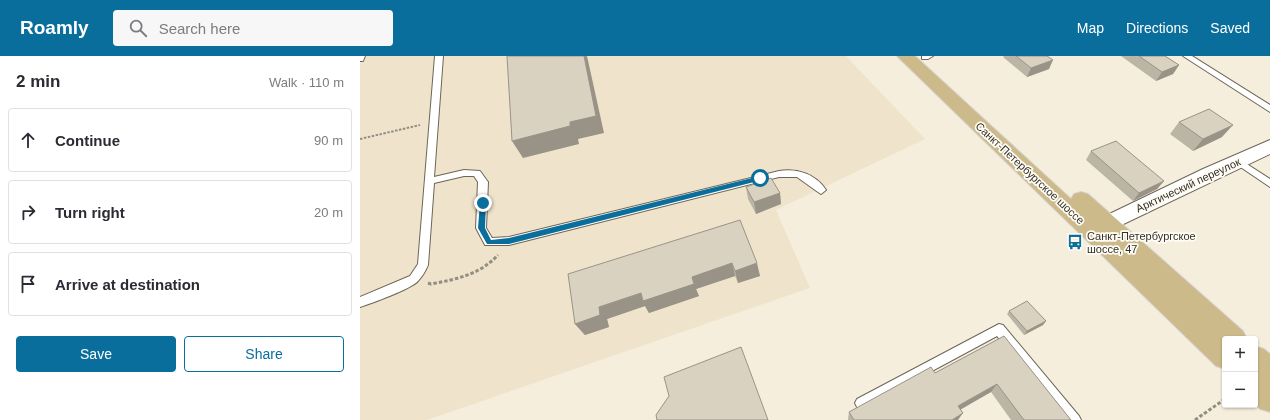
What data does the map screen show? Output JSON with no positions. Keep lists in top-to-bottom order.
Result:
{
  "streets": {
    "main road": ["Санкт-Петербургское шоссе"],
    "street": ["Арктический переулок"]
  },
  "crossings": [
    ["Санкт-Петербургское шоссе", "Арктический переулок"]
  ],
  "places": {
    "bus stop": ["Санкт-Петербургское шоссе, 47"]
  },
  "page": {
    "header": "Roamly",
    "search": "Search here",
    "nav": ["Map", "Directions", "Saved"],
    "heading": ["2 min", "Walk · 110 m"],
    "list": [
      ["Continue", "90 m"],
      ["Turn right", "20 m"],
      "Arrive at destination"
    ],
    "buttons": ["Save", "Share"],
    "map_buttons": ["+", "−"]
  }
}
